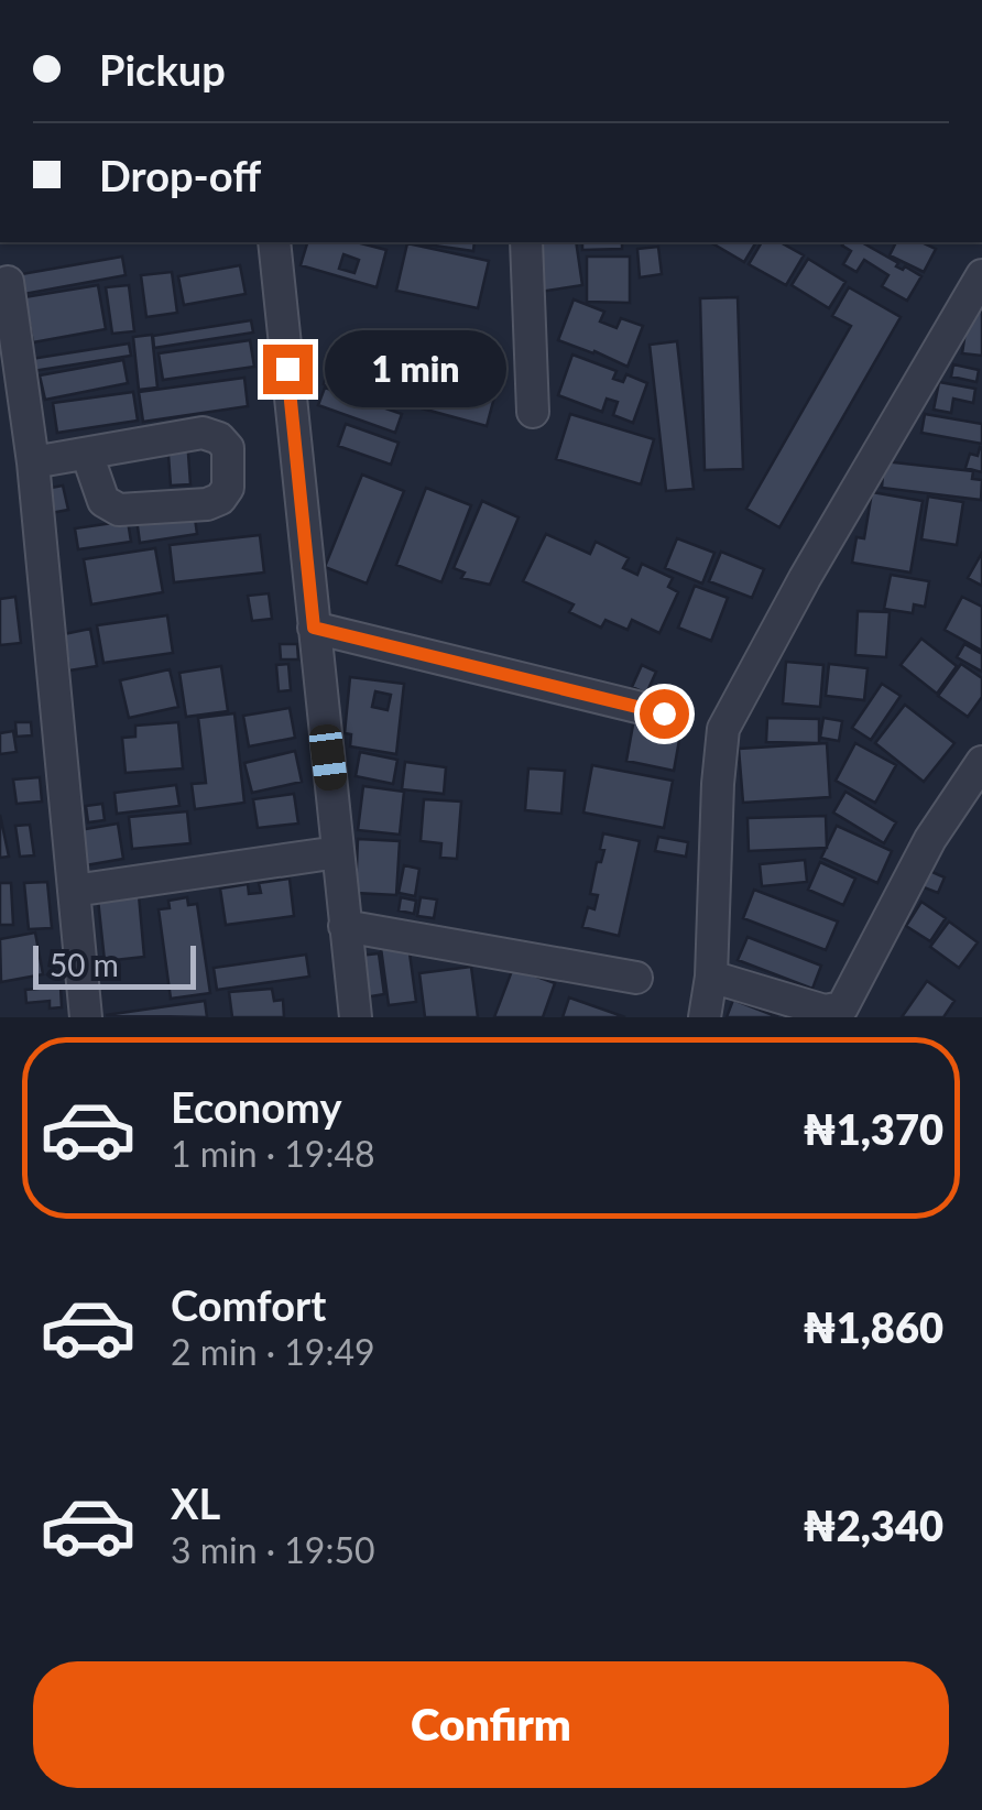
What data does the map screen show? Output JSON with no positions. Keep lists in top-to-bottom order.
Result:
{
  "scale_bar": "50 m",
  "page": {
    "banner": ["Pickup", "Drop-off"],
    "bubble": "1 min",
    "scale": "50 m",
    "list": [
      {
        "name": "Economy",
        "note": "1 min · 19:48",
        "value": "₦1,370"
      },
      {
        "name": "Comfort",
        "note": "2 min · 19:49",
        "value": "₦1,860"
      },
      {
        "name": "XL",
        "note": "3 min · 19:50",
        "value": "₦2,340"
      }
    ],
    "buttons": "Confirm"
  }
}
